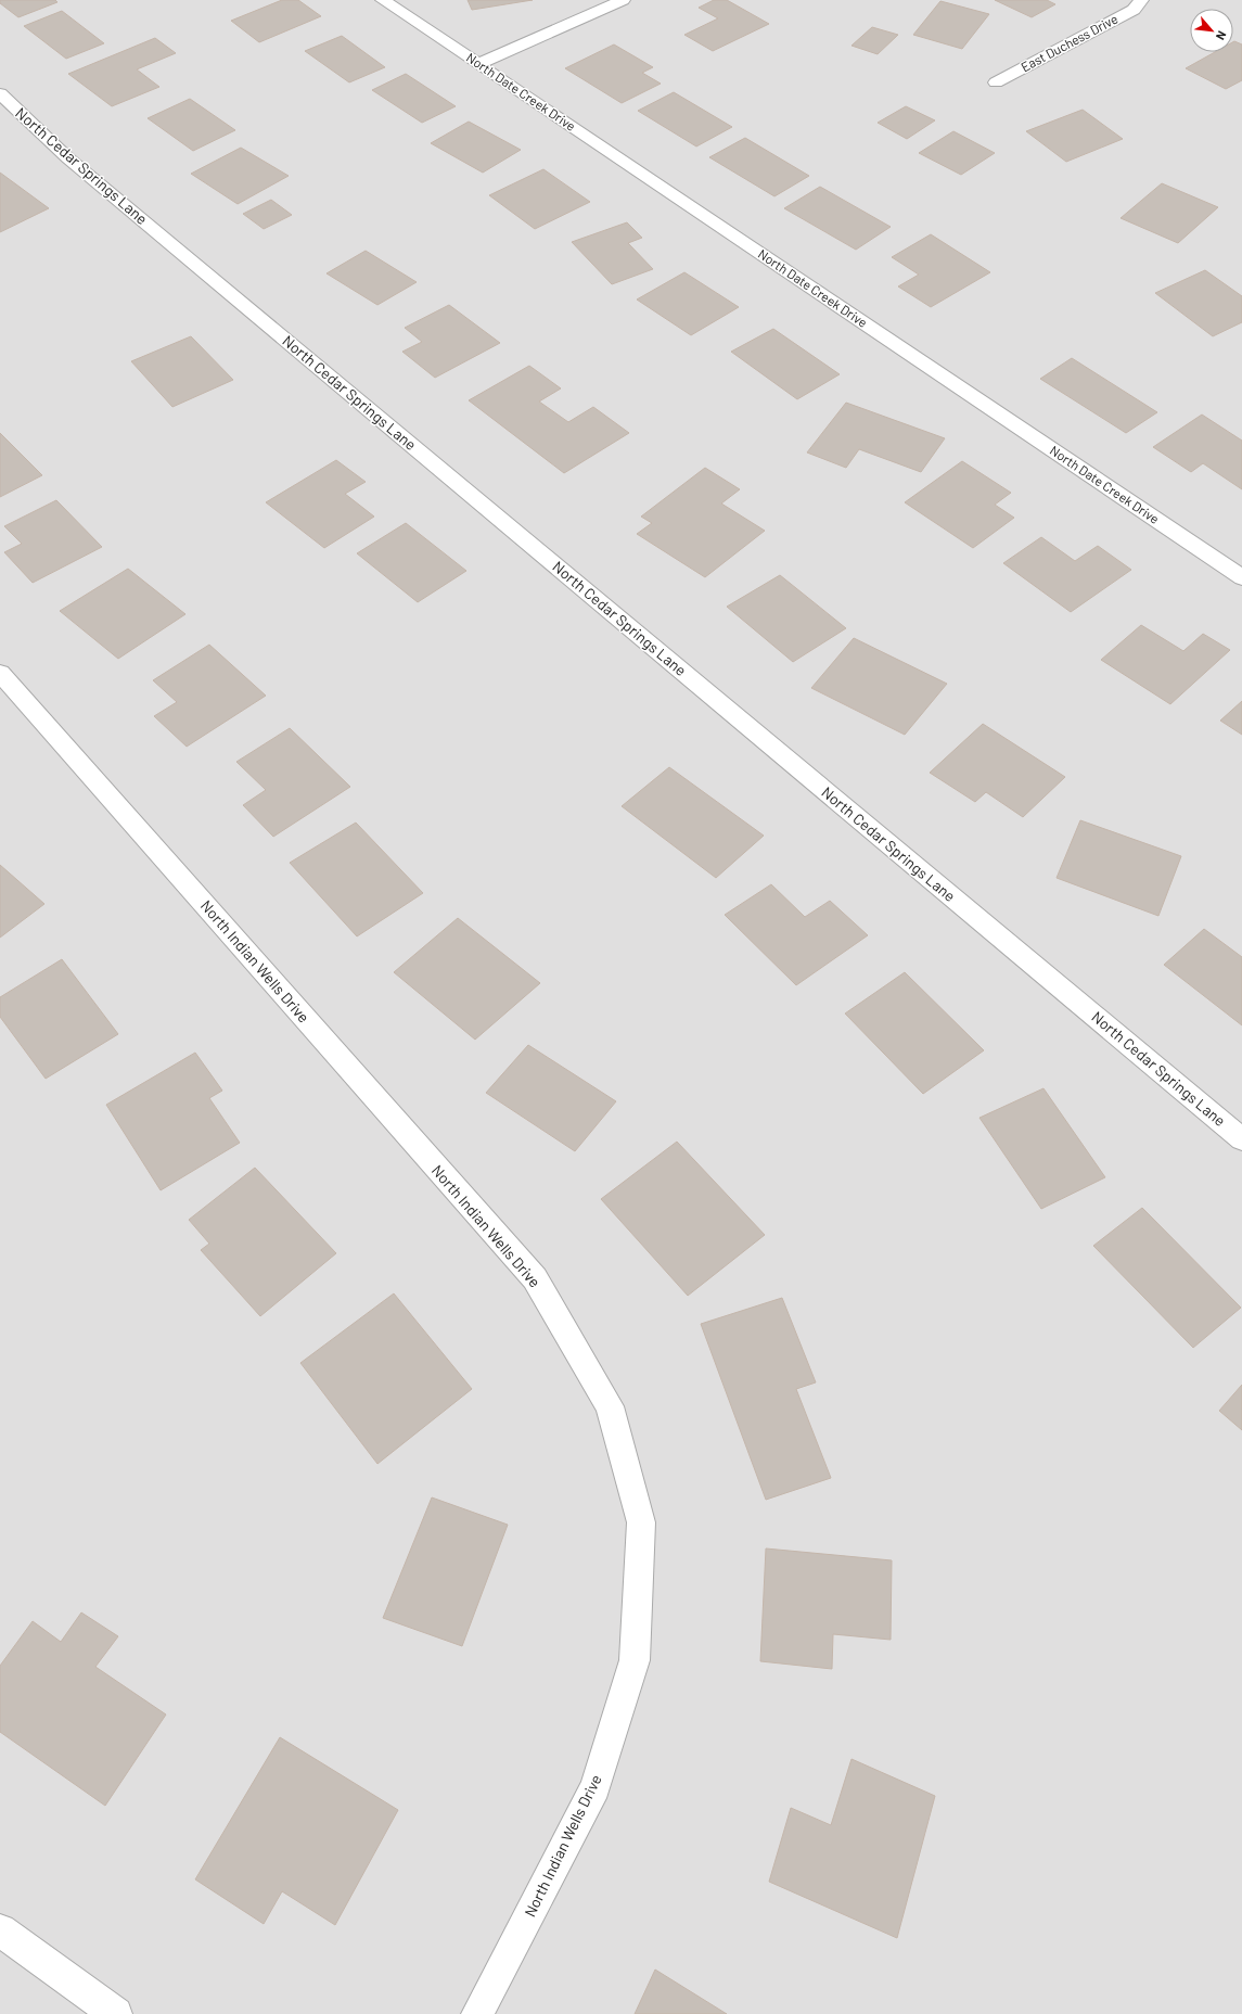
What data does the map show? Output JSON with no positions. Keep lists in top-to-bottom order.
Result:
{
  "streets": {
    "street": [
      "East Duchess Drive",
      "North Date Creek Drive",
      "North Cedar Springs Lane",
      "North Indian Wells Drive"
    ]
  },
  "north": "bottom right"
}
